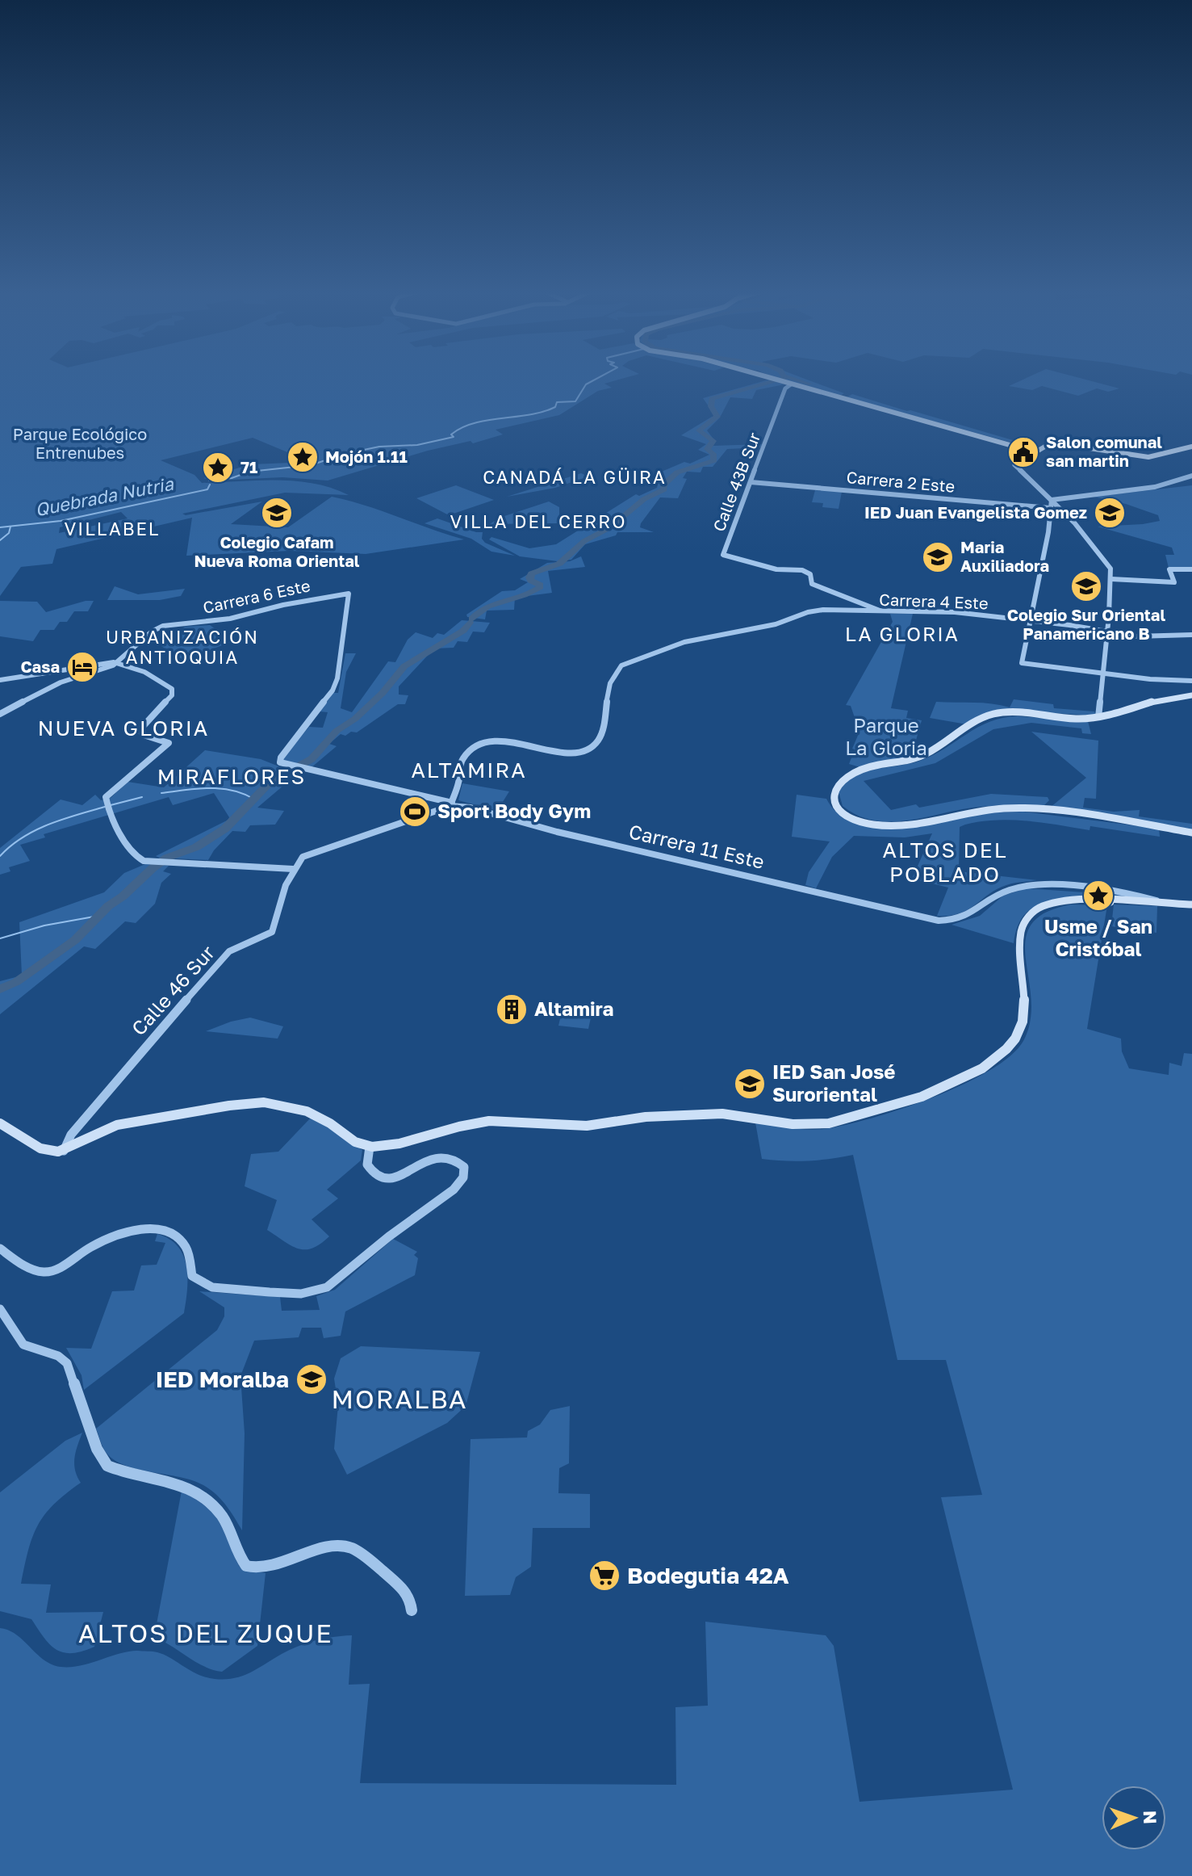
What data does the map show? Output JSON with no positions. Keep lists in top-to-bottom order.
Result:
{
  "streets": {
    "street": [
      "Calle 43B Sur",
      "Carrera 2 Este",
      "Carrera 6 Este",
      "Carrera 4 Este",
      "Carrera 11 Este",
      "Calle 46 Sur"
    ]
  },
  "crossings": [
    ["Calle 43B Sur", "Carrera 2 Este"],
    ["Calle 43B Sur", "Carrera 4 Este"],
    ["Carrera 6 Este", "Carrera 11 Este"],
    ["Carrera 4 Este", "Carrera 11 Este"],
    ["Carrera 4 Este", "Calle 46 Sur"],
    ["Carrera 11 Este", "Calle 46 Sur"]
  ],
  "districts": [
    "CANADÁ LA GÜIRA",
    "VILLA DEL CERRO",
    "VILLABEL",
    "LA GLORIA",
    "URBANIZACIÓN ANTIOQUIA",
    "NUEVA GLORIA",
    "ALTAMIRA",
    "MIRAFLORES",
    "ALTOS DEL POBLADO",
    "MORALBA",
    "ALTOS DEL ZUQUE"
  ],
  "water": ["Quebrada Nutria"],
  "parks": ["Parque Ecológico Entrenubes", "Parque La Gloria"],
  "places": {
    "public building": ["Salon comunal san martin"],
    "place": ["Mojón 1.11", "71", "Usme / San Cristóbal"],
    "school or university": [
      "Colegio Cafam Nueva Roma Oriental",
      "IED Juan Evangelista Gomez",
      "Maria Auxiliadora",
      "Colegio Sur Oriental Panamericano B",
      "IED San José Suroriental",
      "IED Moralba"
    ],
    "hotel": ["Casa"],
    "sports": ["Sport Body Gym"],
    "building": ["Altamira"],
    "supermarket": ["Bodegutia 42A"]
  },
  "north": "right"
}
